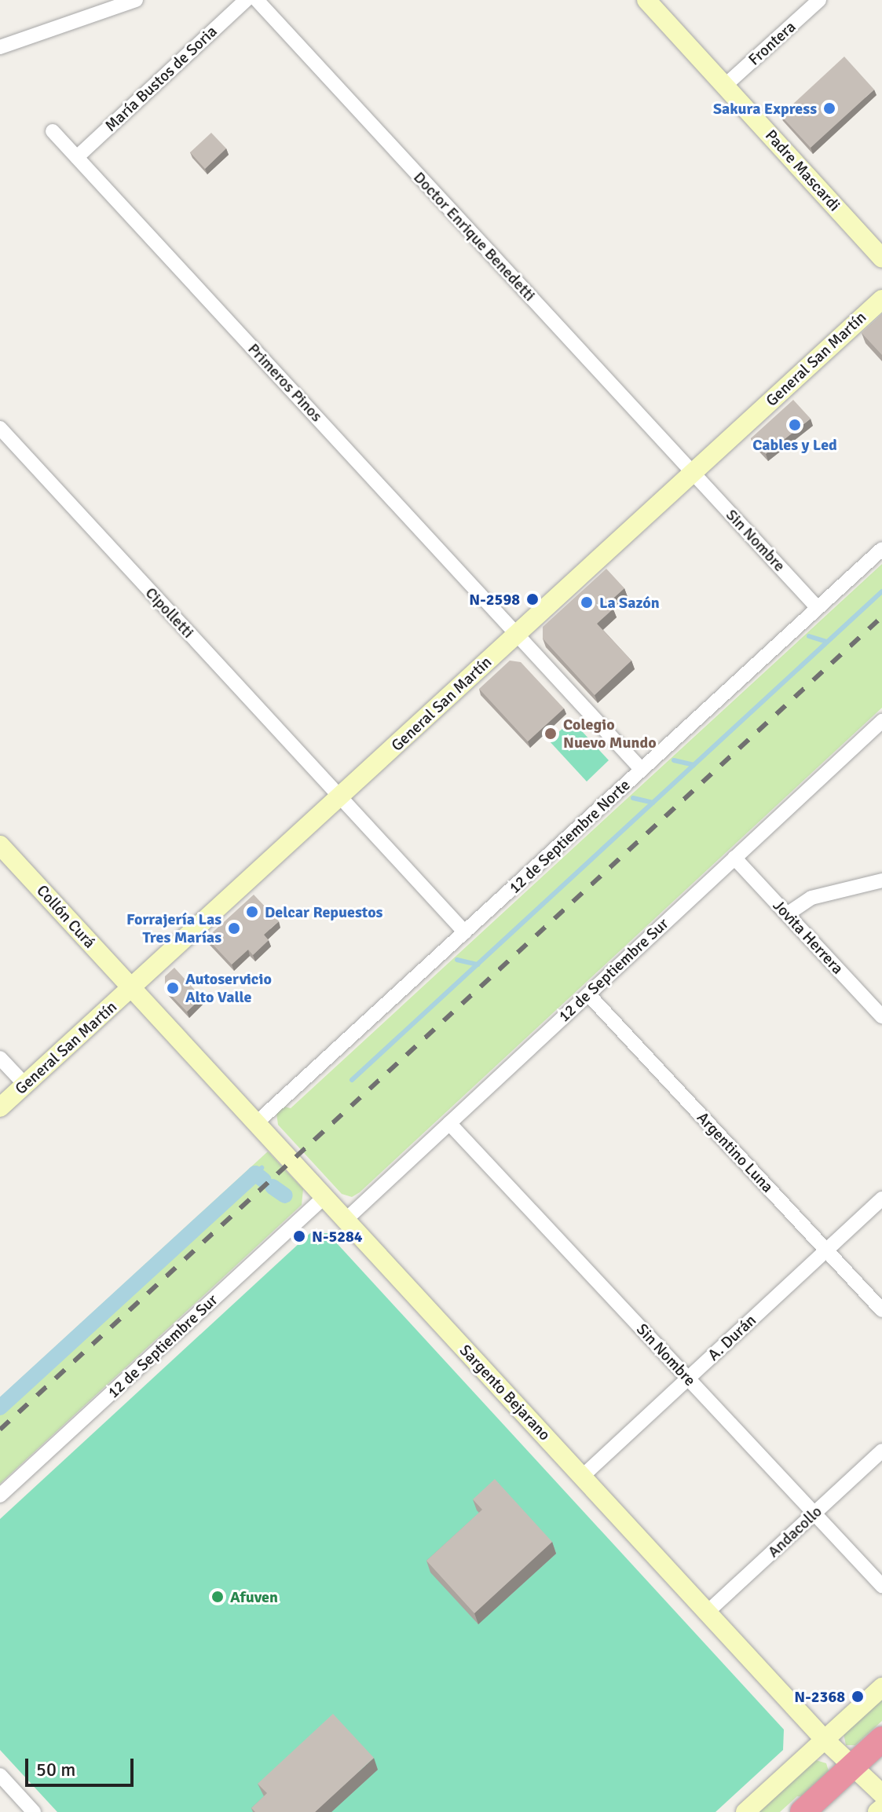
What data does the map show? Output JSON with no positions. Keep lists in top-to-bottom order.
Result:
{
  "streets": {
    "main road": [
      "Padre Mascardi",
      "General San Martín",
      "Collón Curá",
      "Sargento Bejarano"
    ],
    "street": [
      "Frontera",
      "María Bustos de Soria",
      "Doctor Enrique Benedetti",
      "Primeros Pinos",
      "Sin Nombre",
      "Cipolletti",
      "12 de Septiembre Norte",
      "Jovita Herrera",
      "12 de Septiembre Sur",
      "Argentino Luna",
      "A. Durán",
      "Andacollo"
    ]
  },
  "crossings": [
    ["Frontera", "Padre Mascardi"],
    ["María Bustos de Soria", "Primeros Pinos"],
    ["Doctor Enrique Benedetti", "General San Martín"],
    ["Doctor Enrique Benedetti", "Sin Nombre"],
    ["General San Martín", "Primeros Pinos"],
    ["General San Martín", "Sin Nombre"],
    ["General San Martín", "Cipolletti"],
    ["General San Martín", "Collón Curá"],
    ["General San Martín", "Sargento Bejarano"],
    ["Sin Nombre", "12 de Septiembre Norte"],
    ["Sin Nombre", "12 de Septiembre Sur"],
    ["Sin Nombre", "A. Durán"],
    ["Sin Nombre", "Andacollo"],
    ["12 de Septiembre Norte", "Sargento Bejarano"],
    ["Collón Curá", "Sargento Bejarano"],
    ["Jovita Herrera", "12 de Septiembre Sur"],
    ["12 de Septiembre Sur", "Argentino Luna"],
    ["12 de Septiembre Sur", "Sargento Bejarano"],
    ["Argentino Luna", "A. Durán"],
    ["A. Durán", "Sargento Bejarano"],
    ["Sargento Bejarano", "Andacollo"]
  ],
  "places": [
    "Sakura Express",
    "Cables y Led",
    "N-2598",
    "La Sazón",
    "Colegio Nuevo Mundo",
    "Delcar Repuestos",
    "Forrajería Las Tres Marías",
    "Autoservicio Alto Valle",
    "N-5284",
    "Afuven",
    "N-2368"
  ],
  "scale_bar": "50 m"
}
